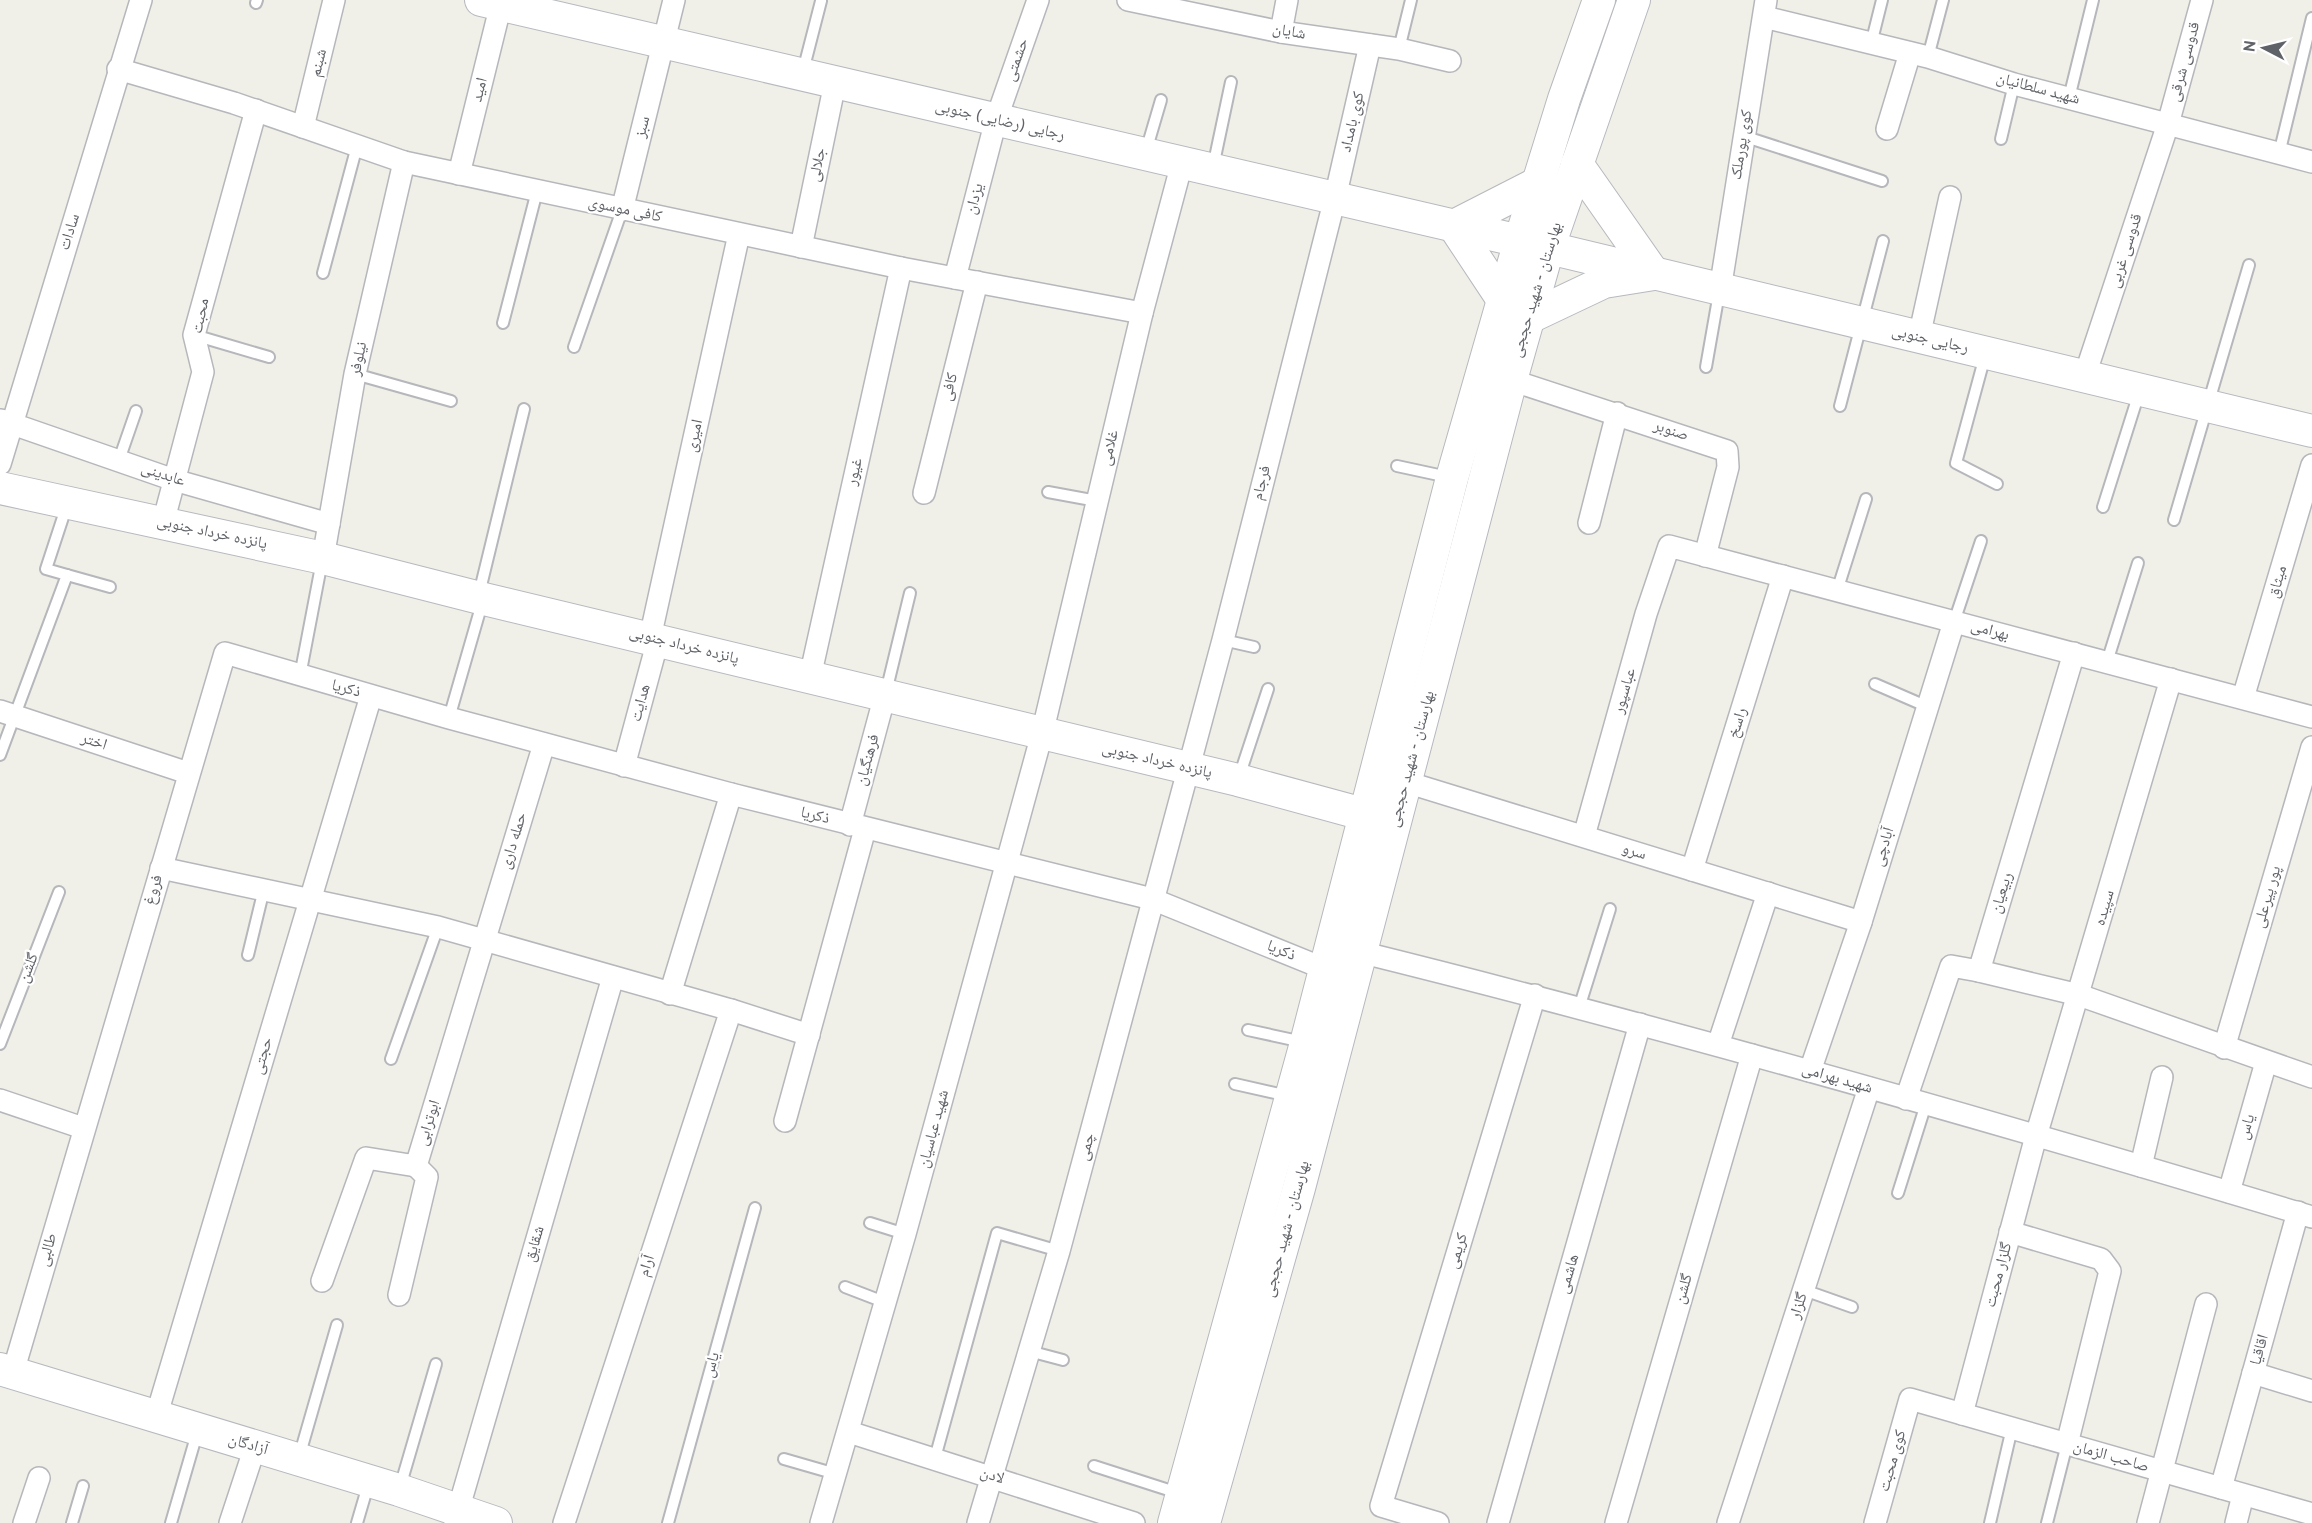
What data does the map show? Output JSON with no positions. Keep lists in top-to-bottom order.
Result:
{
  "streets": {
    "street": [
      "شایان",
      "حشمتی",
      "قدوسی شرقی",
      "شبنم",
      "شهید سلطانیان",
      "امید",
      "رجایی (رضایی) جنوبی",
      "کوی بامداد",
      "سبز",
      "کوی پورملک",
      "جلالی",
      "یزدان",
      "کافی موسوی",
      "سادات",
      "قدوسی غربی",
      "بهارستان - شهید حججی",
      "محبت",
      "رجایی جنوبی",
      "نیلوفر",
      "کافی",
      "صنوبر",
      "امیری",
      "غلامی",
      "غیور",
      "عابدینی",
      "فرجام",
      "پانزده خرداد جنوبی",
      "میثاق",
      "بهرامی",
      "ذکریا",
      "عباسپور",
      "هدایت",
      "راسخ",
      "اختر",
      "فرهنگیان",
      "حمله داری",
      "آبادچی",
      "سرو",
      "فروغ",
      "ربیعیان",
      "پور پیرعلی",
      "سپیده",
      "گلشن",
      "حجتی",
      "شهید بهرامی",
      "ابوترابی",
      "یاس",
      "شهید عباسیان",
      "چمی",
      "شقایق",
      "طالبی",
      "کریمی",
      "آرام",
      "هاشمی",
      "گلزار محبت",
      "گلزار",
      "اقاقیا",
      "آزادگان",
      "صاحب الزمان",
      "کوی محبت",
      "لادن"
    ]
  },
  "crossings": [
    ["شایان", "کوی بامداد"],
    ["حشمتی", "رجایی (رضایی) جنوبی"],
    ["حشمتی", "یزدان"],
    ["قدوسی شرقی", "شهید سلطانیان"],
    ["قدوسی شرقی", "قدوسی غربی"],
    ["شبنم", "کافی موسوی"],
    ["شهید سلطانیان", "کوی پورملک"],
    ["شهید سلطانیان", "قدوسی غربی"],
    ["امید", "رجایی (رضایی) جنوبی"],
    ["امید", "کافی موسوی"],
    ["رجایی (رضایی) جنوبی", "کوی بامداد"],
    ["رجایی (رضایی) جنوبی", "سبز"],
    ["رجایی (رضایی) جنوبی", "جلالی"],
    ["رجایی (رضایی) جنوبی", "یزدان"],
    ["رجایی (رضایی) جنوبی", "بهارستان - شهید حججی"],
    ["رجایی (رضایی) جنوبی", "رجایی جنوبی"],
    ["رجایی (رضایی) جنوبی", "غلامی"],
    ["رجایی (رضایی) جنوبی", "فرجام"],
    ["کوی بامداد", "فرجام"],
    ["سبز", "کافی موسوی"],
    ["کوی پورملک", "رجایی جنوبی"],
    ["جلالی", "کافی موسوی"],
    ["یزدان", "کافی موسوی"],
    ["کافی موسوی", "سادات"],
    ["کافی موسوی", "محبت"],
    ["کافی موسوی", "نیلوفر"],
    ["کافی موسوی", "کافی"],
    ["کافی موسوی", "امیری"],
    ["کافی موسوی", "غلامی"],
    ["کافی موسوی", "غیور"],
    ["سادات", "عابدینی"],
    ["قدوسی غربی", "رجایی جنوبی"],
    ["بهارستان - شهید حججی", "رجایی جنوبی"],
    ["بهارستان - شهید حججی", "صنوبر"],
    ["بهارستان - شهید حججی", "پانزده خرداد جنوبی"],
    ["بهارستان - شهید حججی", "ذکریا"],
    ["بهارستان - شهید حججی", "سرو"],
    ["بهارستان - شهید حججی", "شهید بهرامی"],
    ["محبت", "عابدینی"],
    ["محبت", "پانزده خرداد جنوبی"],
    ["نیلوفر", "عابدینی"],
    ["نیلوفر", "پانزده خرداد جنوبی"],
    ["صنوبر", "بهرامی"],
    ["امیری", "پانزده خرداد جنوبی"],
    ["امیری", "هدایت"],
    ["غلامی", "پانزده خرداد جنوبی"],
    ["غلامی", "شهید عباسیان"],
    ["غیور", "پانزده خرداد جنوبی"],
    ["فرجام", "پانزده خرداد جنوبی"],
    ["فرجام", "چمی"],
    ["پانزده خرداد جنوبی", "هدایت"],
    ["پانزده خرداد جنوبی", "فرهنگیان"],
    ["پانزده خرداد جنوبی", "شهید عباسیان"],
    ["پانزده خرداد جنوبی", "چمی"],
    ["میثاق", "بهرامی"],
    ["بهرامی", "عباسپور"],
    ["بهرامی", "راسخ"],
    ["بهرامی", "آبادچی"],
    ["بهرامی", "ربیعیان"],
    ["بهرامی", "سپیده"],
    ["ذکریا", "هدایت"],
    ["ذکریا", "فرهنگیان"],
    ["ذکریا", "حمله داری"],
    ["ذکریا", "فروغ"],
    ["ذکریا", "حجتی"],
    ["ذکریا", "شهید عباسیان"],
    ["ذکریا", "چمی"],
    ["عباسپور", "سرو"],
    ["راسخ", "سرو"],
    ["اختر", "فروغ"],
    ["حمله داری", "ابوترابی"],
    ["آبادچی", "سرو"],
    ["آبادچی", "شهید بهرامی"],
    ["فروغ", "طالبی"],
    ["سپیده", "شهید بهرامی"],
    ["سپیده", "گلزار محبت"],
    ["گلشن", "شهید بهرامی"],
    ["حجتی", "آزادگان"],
    ["شهید بهرامی", "یاس"],
    ["شهید بهرامی", "کریمی"],
    ["شهید بهرامی", "هاشمی"],
    ["شهید بهرامی", "گلزار محبت"],
    ["شهید بهرامی", "گلزار"],
    ["شهید بهرامی", "اقاقیا"],
    ["شهید عباسیان", "لادن"],
    ["چمی", "لادن"],
    ["شقایق", "آزادگان"],
    ["طالبی", "آزادگان"],
    ["گلزار محبت", "صاحب الزمان"],
    ["اقاقیا", "صاحب الزمان"],
    ["صاحب الزمان", "کوی محبت"]
  ],
  "north": "left"
}
